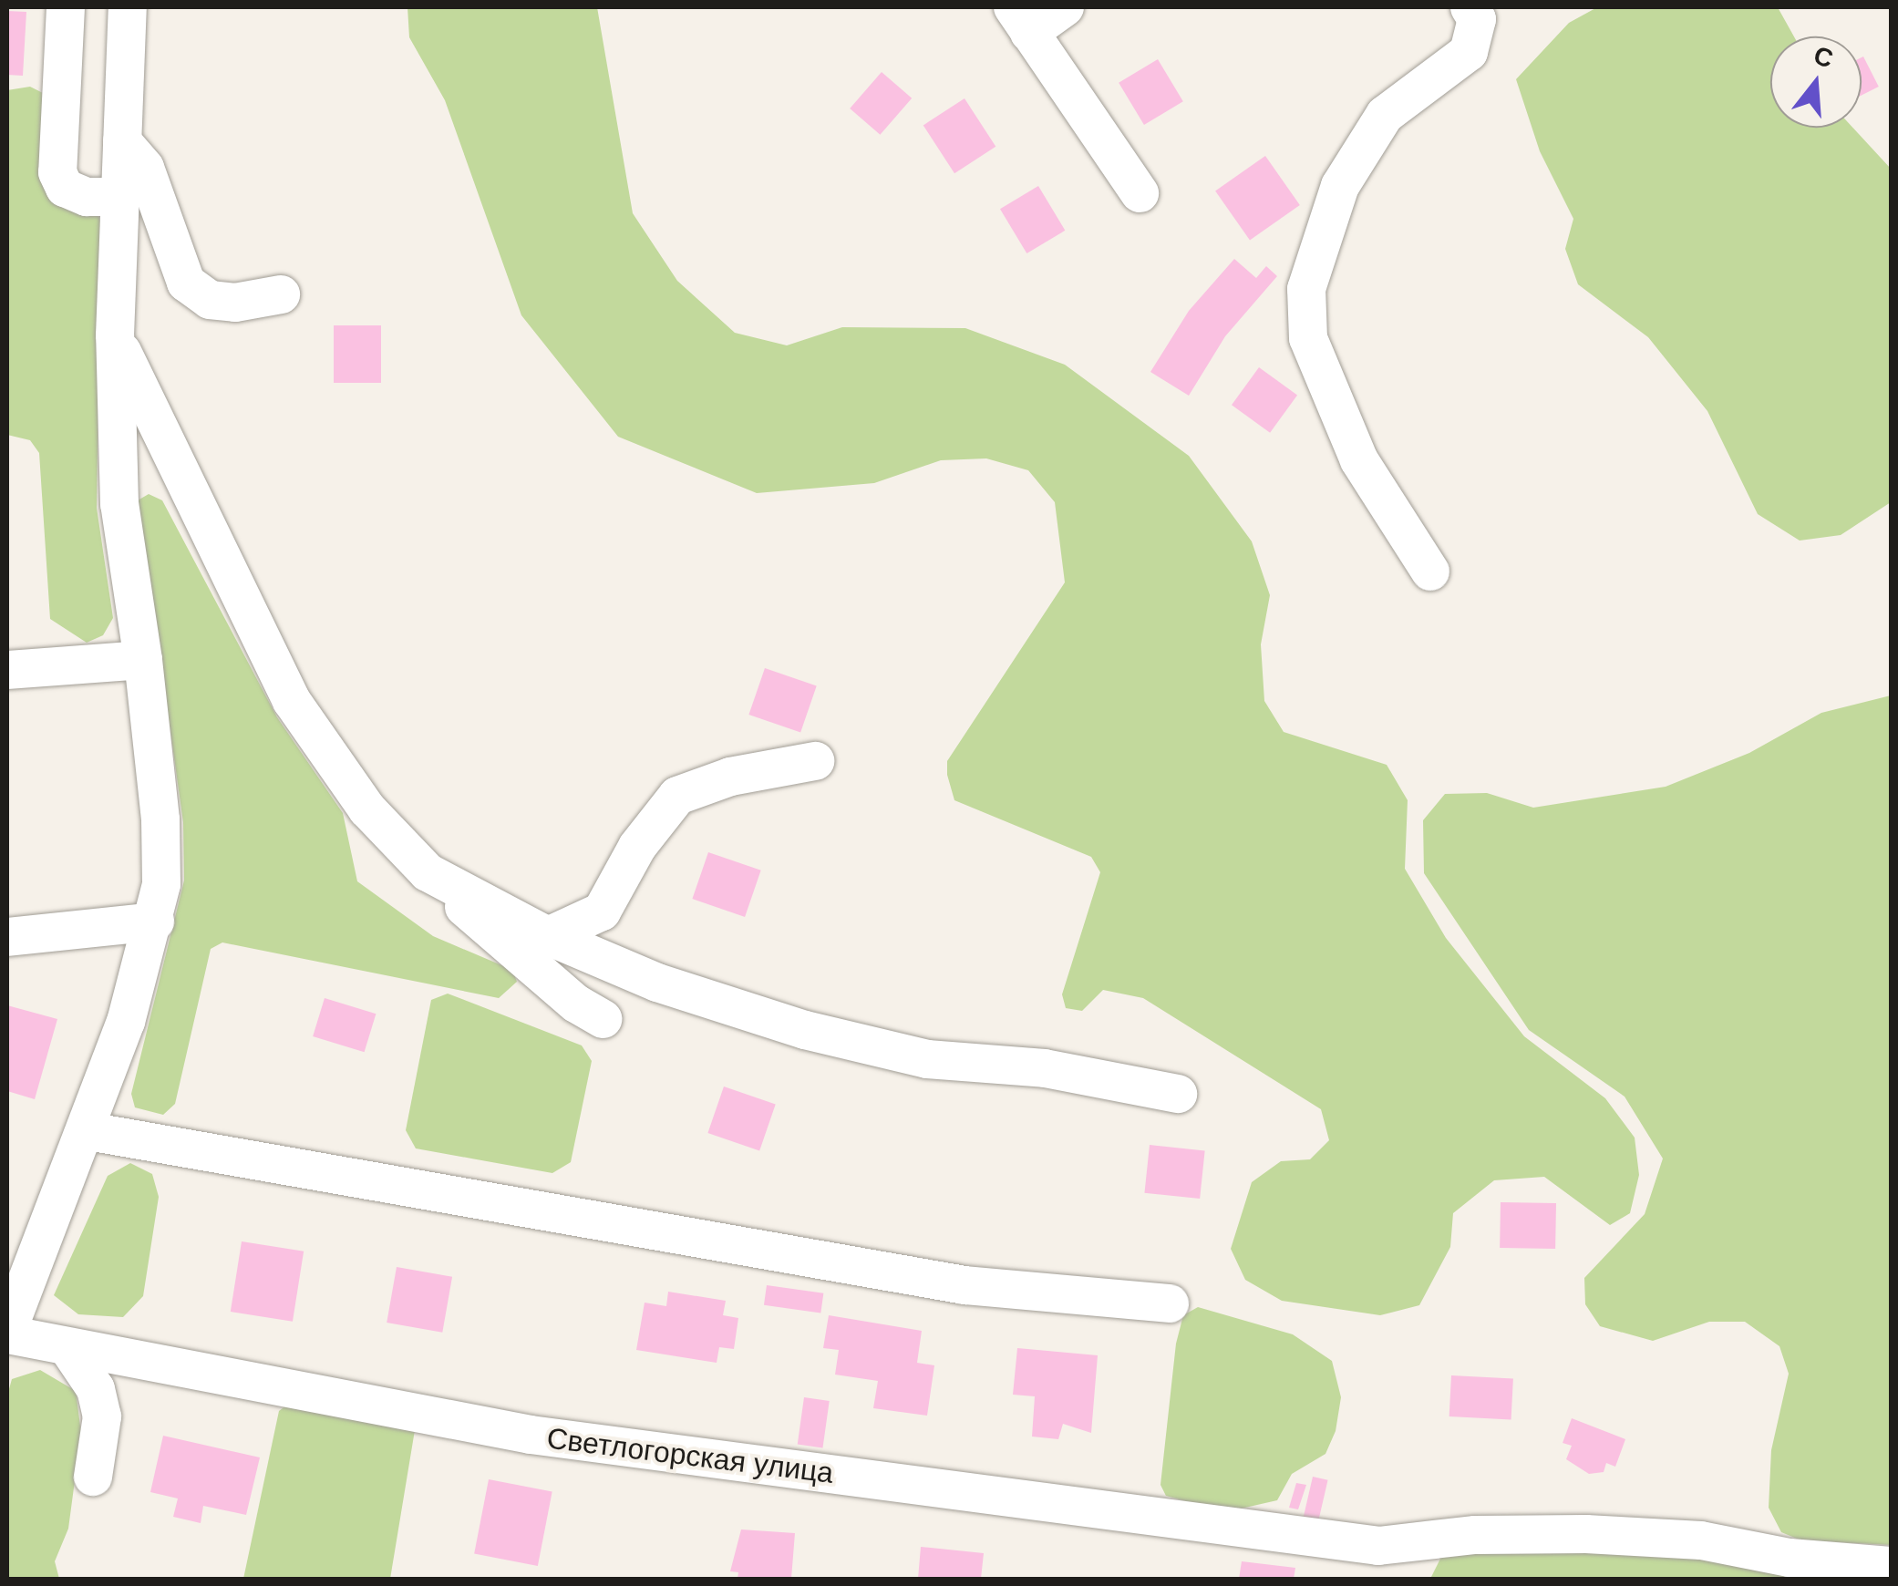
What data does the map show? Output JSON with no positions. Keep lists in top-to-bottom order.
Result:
{
  "streets": {
    "street": ["Светлогорская улица"]
  },
  "north": "top"
}
